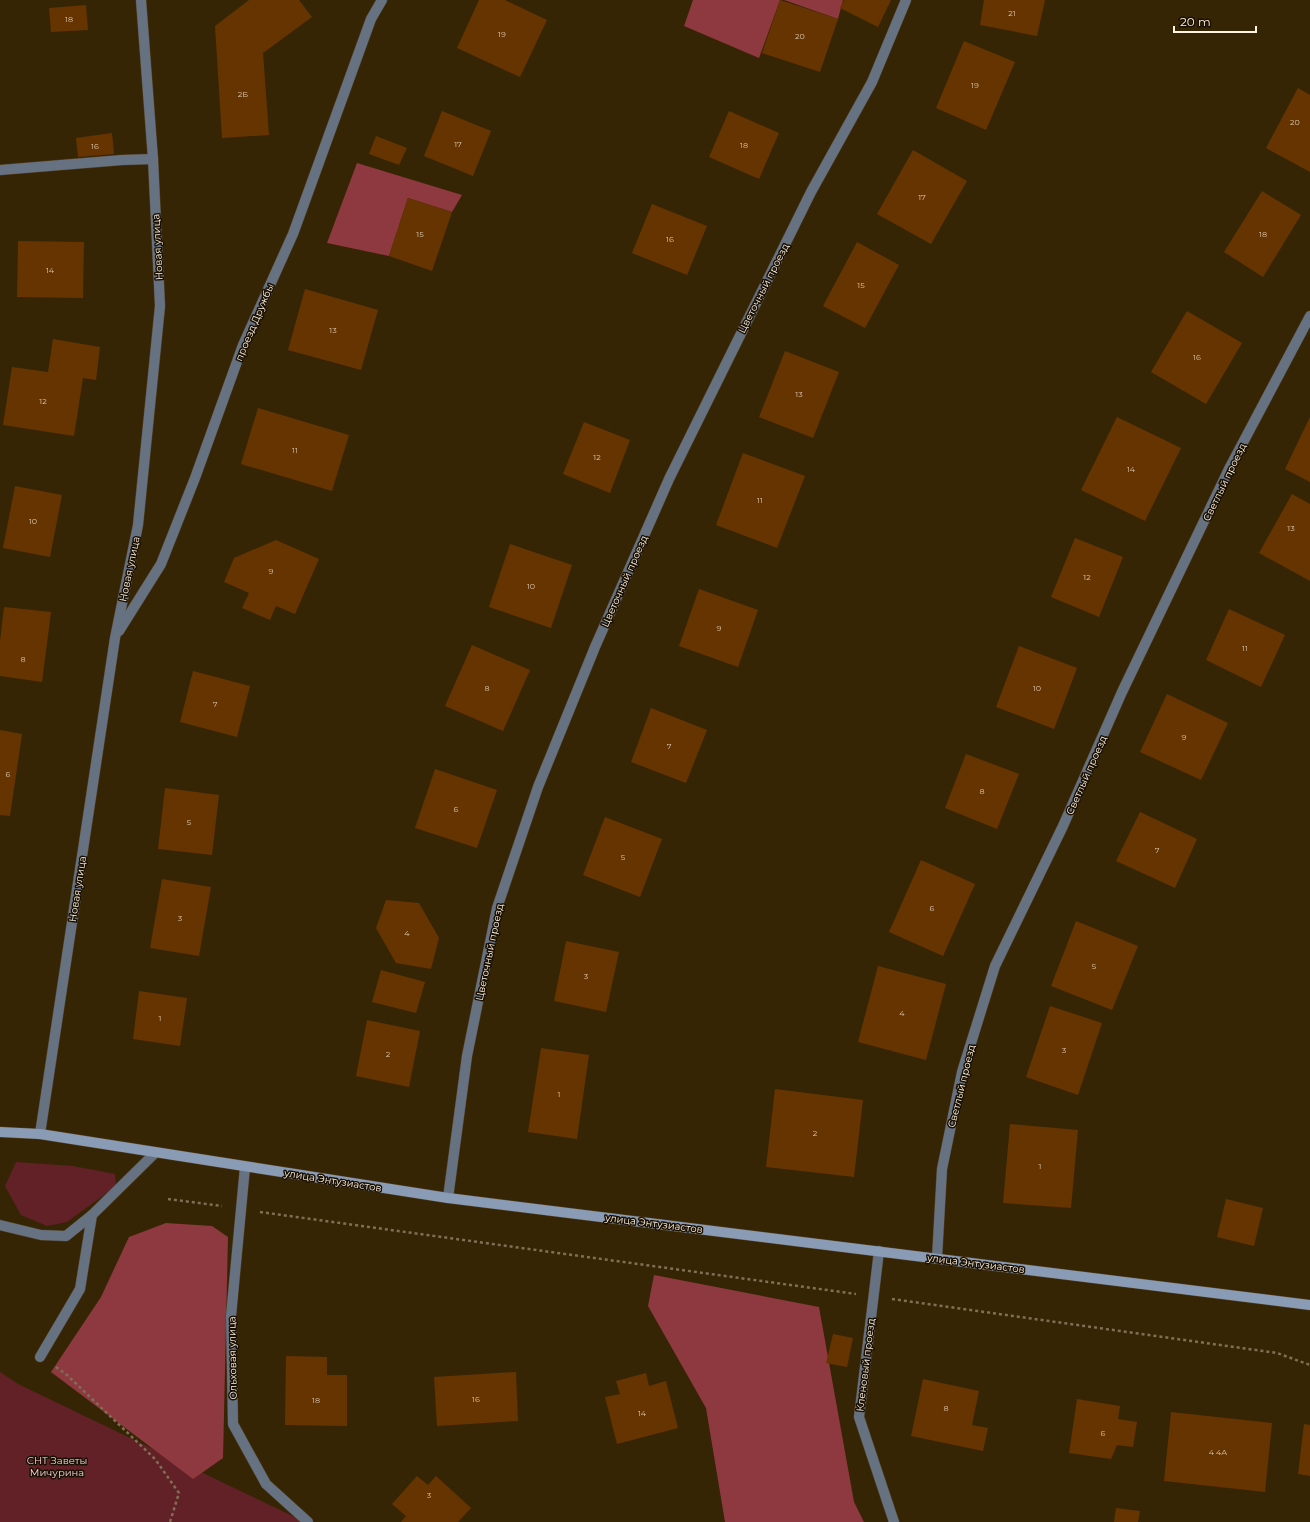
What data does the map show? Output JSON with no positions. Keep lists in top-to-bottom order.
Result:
{
  "streets": {
    "street": [
      "Новая улица",
      "Цветочный проезд",
      "проезд Дружбы",
      "Светлый проезд",
      "улица Энтузиастов",
      "Ольховая улица",
      "Кленовый проезд"
    ]
  },
  "crossings": [
    ["Новая улица", "проезд Дружбы"],
    ["Новая улица", "улица Энтузиастов"],
    ["Цветочный проезд", "улица Энтузиастов"],
    ["Светлый проезд", "улица Энтузиастов"],
    ["улица Энтузиастов", "Ольховая улица"],
    ["улица Энтузиастов", "Кленовый проезд"]
  ],
  "parks": ["СНТ Заветы Мичурина"],
  "house_numbers": [
    "21",
    "18",
    "19",
    "20",
    "19",
    "2Б",
    "20",
    "17",
    "18",
    "16",
    "17",
    "15",
    "18",
    "16",
    "14",
    "15",
    "13",
    "16",
    "13",
    "12",
    "11",
    "12",
    "14",
    "11",
    "10",
    "13",
    "9",
    "12",
    "10",
    "9",
    "11",
    "8",
    "8",
    "10",
    "7",
    "9",
    "7",
    "6",
    "8",
    "6",
    "5",
    "7",
    "5",
    "6",
    "3",
    "4",
    "5",
    "3",
    "4",
    "1",
    "3",
    "2",
    "1",
    "2",
    "1",
    "16",
    "18",
    "8",
    "14",
    "6",
    "4 4А",
    "3"
  ],
  "scale_bar": "20 m"
}
